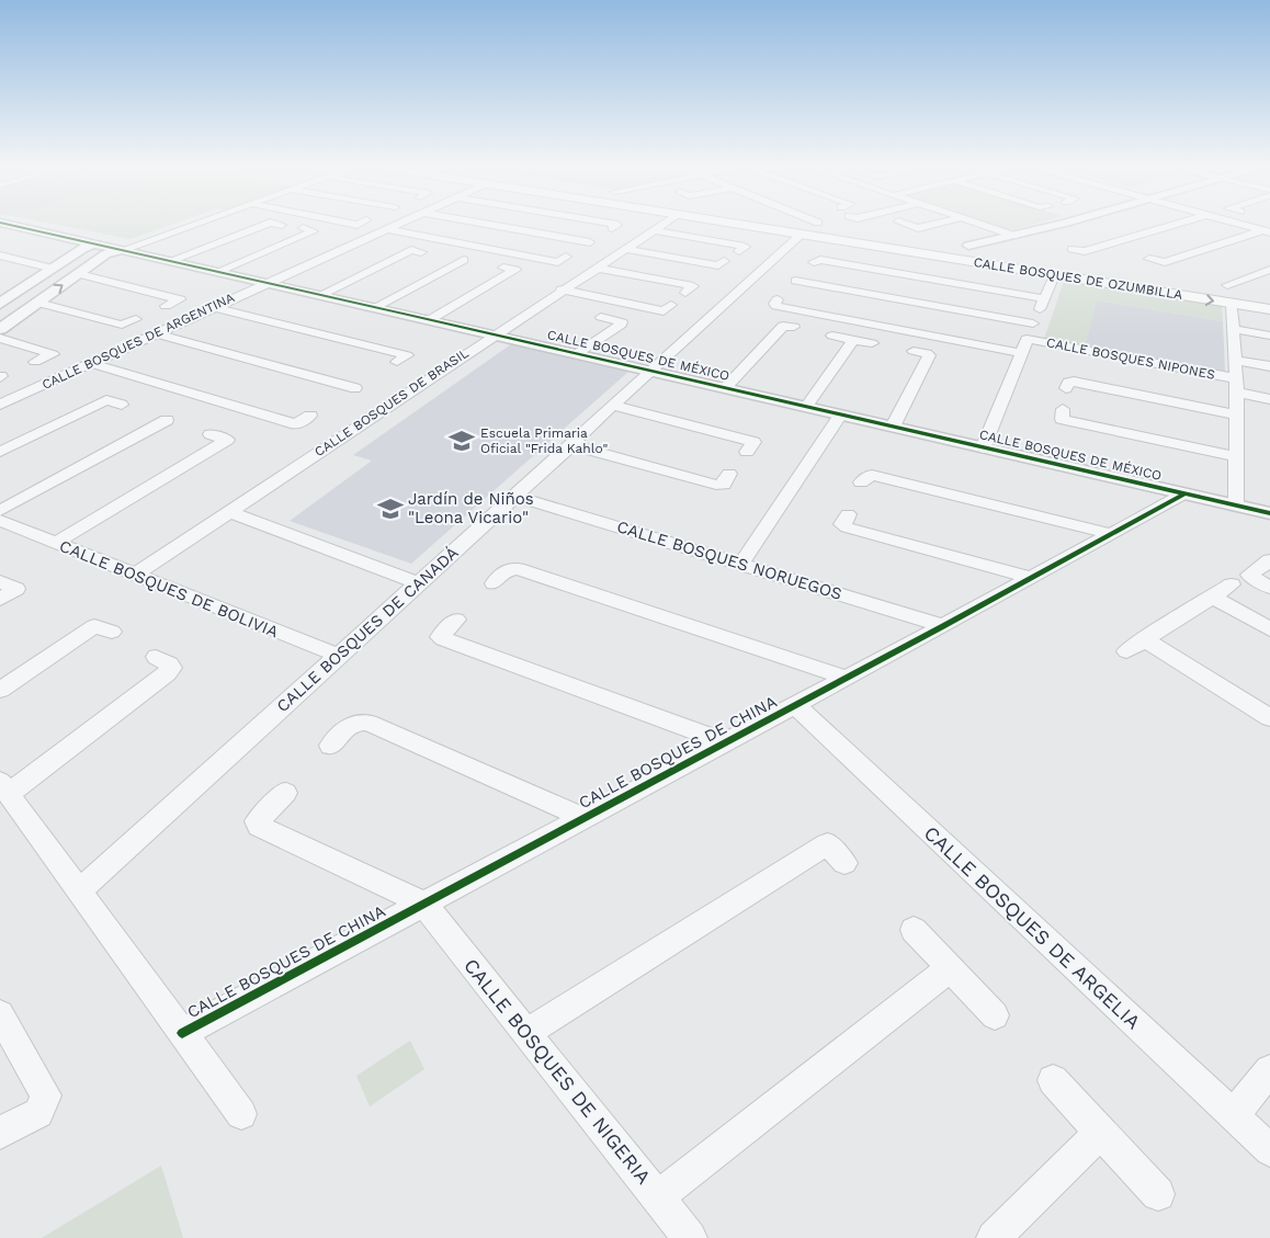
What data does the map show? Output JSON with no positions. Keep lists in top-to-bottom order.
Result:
{
  "streets": {
    "main road": ["CALLE BOSQUES DE OZUMBILLA"],
    "street": [
      "CALLE BOSQUES DE ARGENTINA",
      "CALLE BOSQUES DE MÉXICO",
      "CALLE BOSQUES NIPONES",
      "CALLE BOSQUES DE BRASIL",
      "CALLE BOSQUES NORUEGOS",
      "CALLE BOSQUES DE BOLIVIA",
      "CALLE BOSQUES DE CANADÁ",
      "CALLE BOSQUES DE CHINA",
      "CALLE BOSQUES DE ARGELIA",
      "CALLE BOSQUES DE NIGERIA"
    ]
  },
  "crossings": [
    ["CALLE BOSQUES DE OZUMBILLA", "CALLE BOSQUES DE CANADÁ"],
    ["CALLE BOSQUES DE ARGENTINA", "CALLE BOSQUES DE MÉXICO"],
    ["CALLE BOSQUES DE MÉXICO", "CALLE BOSQUES DE BRASIL"],
    ["CALLE BOSQUES DE MÉXICO", "CALLE BOSQUES DE CANADÁ"],
    ["CALLE BOSQUES DE MÉXICO", "CALLE BOSQUES DE CHINA"],
    ["CALLE BOSQUES DE BRASIL", "CALLE BOSQUES DE BOLIVIA"],
    ["CALLE BOSQUES NORUEGOS", "CALLE BOSQUES DE CANADÁ"],
    ["CALLE BOSQUES NORUEGOS", "CALLE BOSQUES DE CHINA"],
    ["CALLE BOSQUES DE BOLIVIA", "CALLE BOSQUES DE CANADÁ"],
    ["CALLE BOSQUES DE CHINA", "CALLE BOSQUES DE ARGELIA"],
    ["CALLE BOSQUES DE CHINA", "CALLE BOSQUES DE NIGERIA"]
  ],
  "places": {
    "school or university": ["Escuela Primaria Oficial \"Frida Kahlo\"", "Jardín de Niños \"Leona Vicario\""]
  }
}
